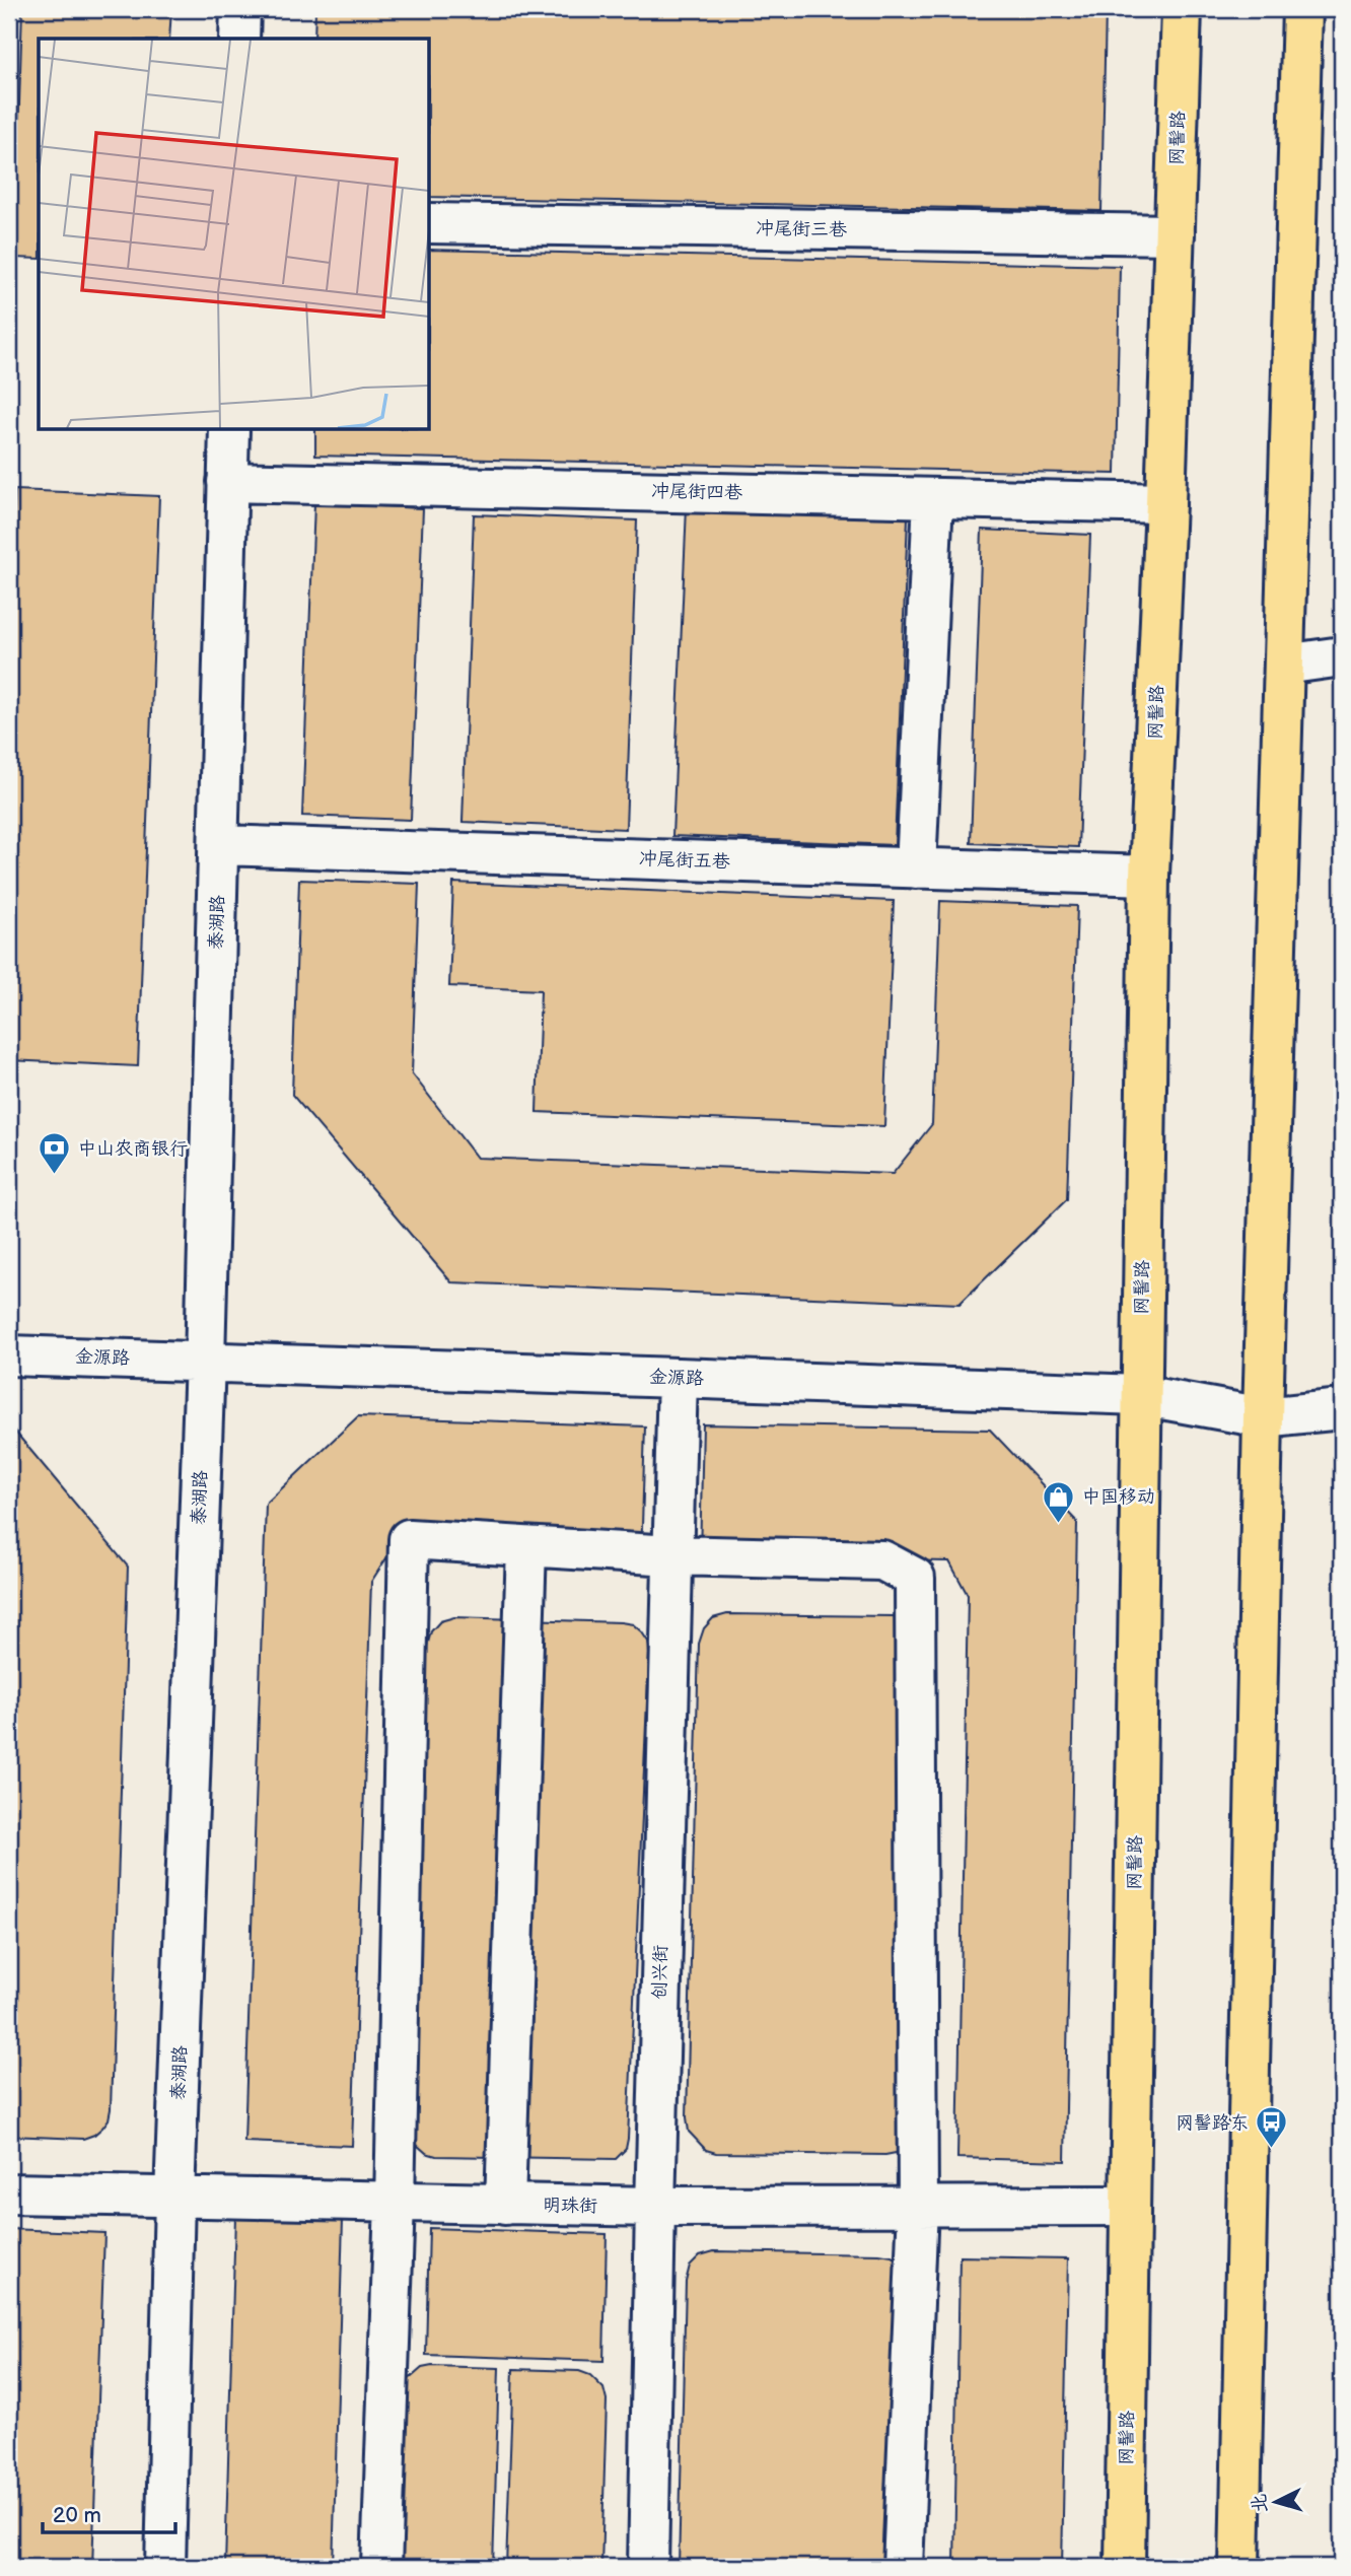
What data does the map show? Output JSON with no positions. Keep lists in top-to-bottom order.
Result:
{
  "streets": {
    "main road": ["网髻路"],
    "street": [
      "冲尾街三巷",
      "冲尾街四巷",
      "冲尾街五巷",
      "泰湖路",
      "金源路",
      "创兴街",
      "明珠街"
    ]
  },
  "crossings": [
    ["网髻路", "冲尾街三巷"],
    ["网髻路", "冲尾街四巷"],
    ["网髻路", "冲尾街五巷"],
    ["网髻路", "金源路"],
    ["网髻路", "明珠街"],
    ["冲尾街四巷", "泰湖路"],
    ["冲尾街五巷", "泰湖路"],
    ["泰湖路", "金源路"],
    ["泰湖路", "明珠街"],
    ["金源路", "创兴街"],
    ["创兴街", "明珠街"]
  ],
  "places": {
    "bank": ["中山农商银行"],
    "shop": ["中国移动"],
    "bus stop": ["网髻路东"]
  },
  "scale_bar": "20 m",
  "north": "left"
}
